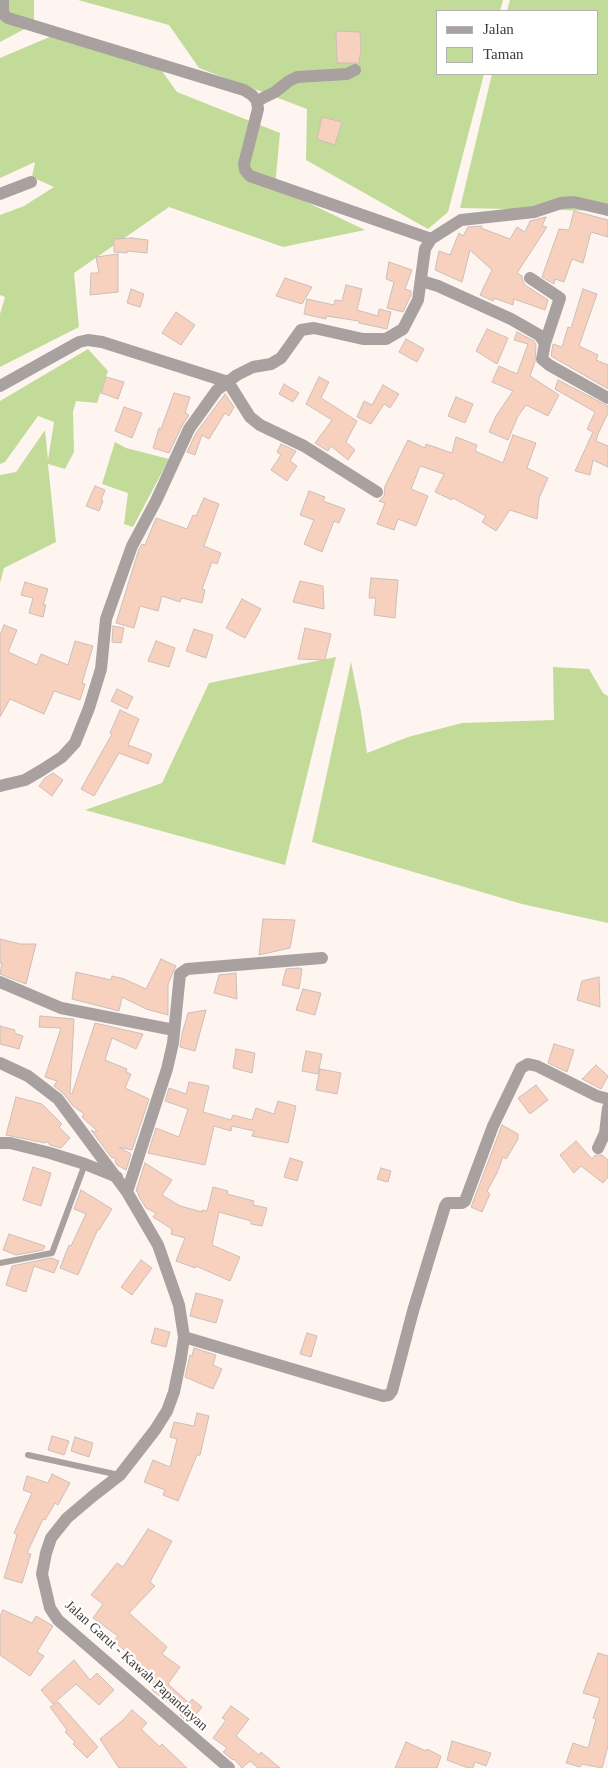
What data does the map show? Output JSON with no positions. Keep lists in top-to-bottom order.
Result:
{
  "streets": {
    "street": ["Jalan Garut - Kawah Papandayan"]
  },
  "legend": ["Jalan", "Taman"]
}
